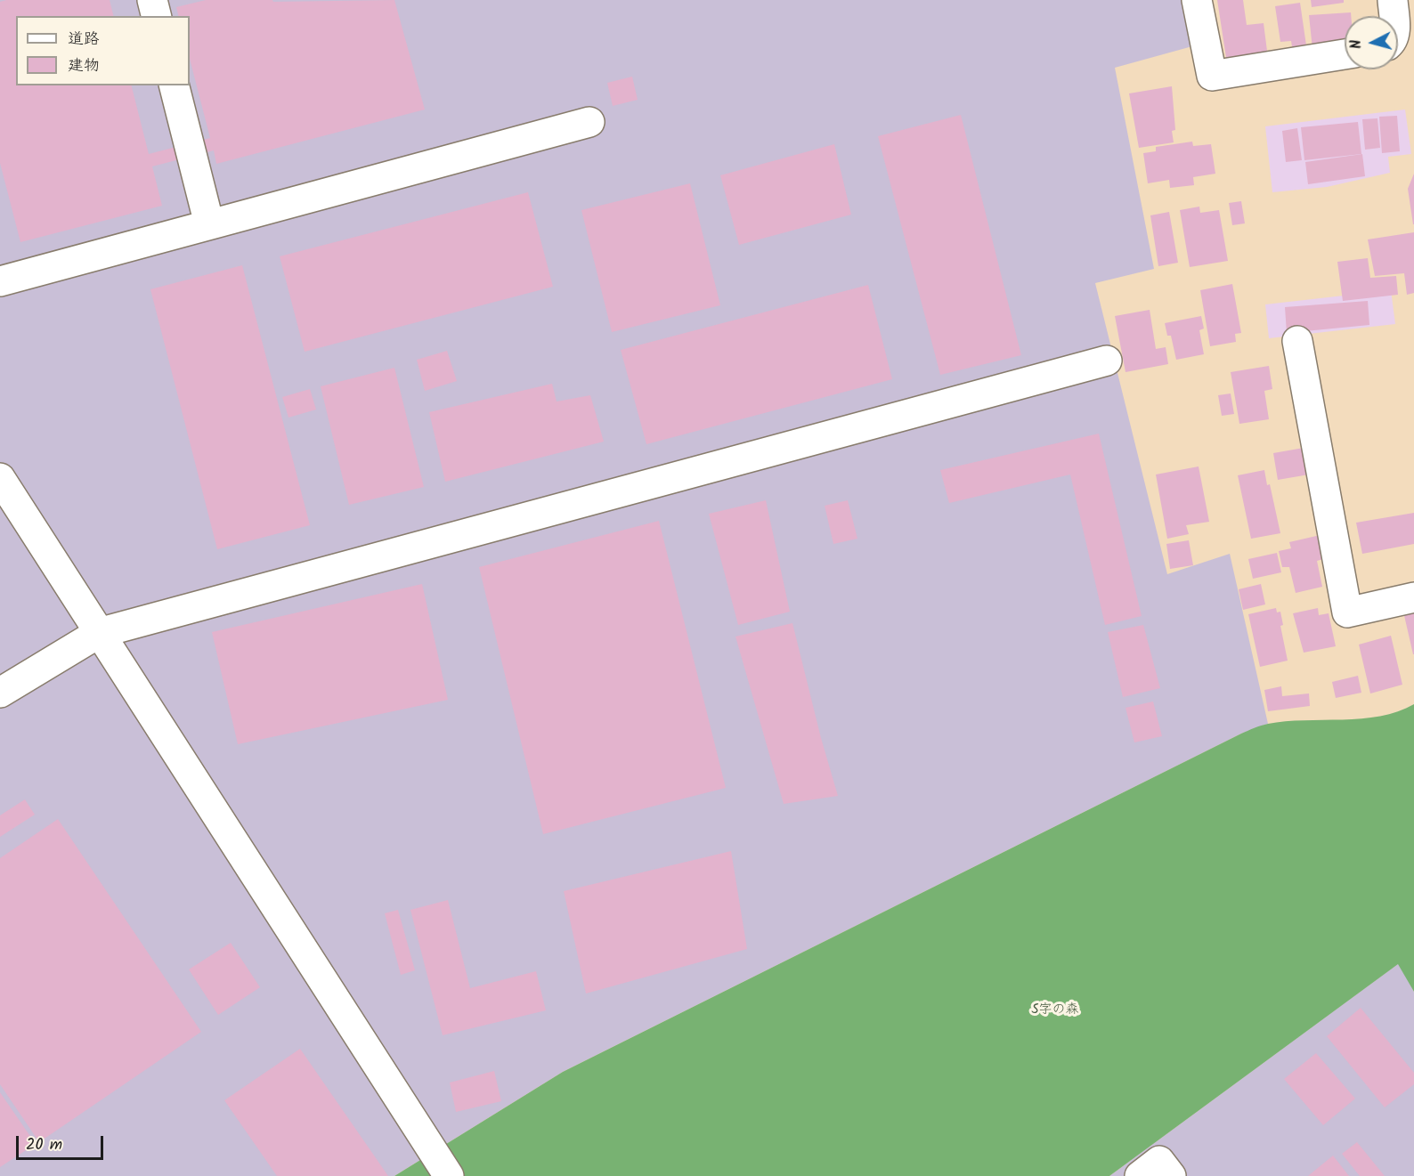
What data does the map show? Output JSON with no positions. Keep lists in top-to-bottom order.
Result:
{
  "parks": ["S字の森"],
  "legend": ["道路", "建物"],
  "scale_bar": "20 m",
  "north": "left"
}
